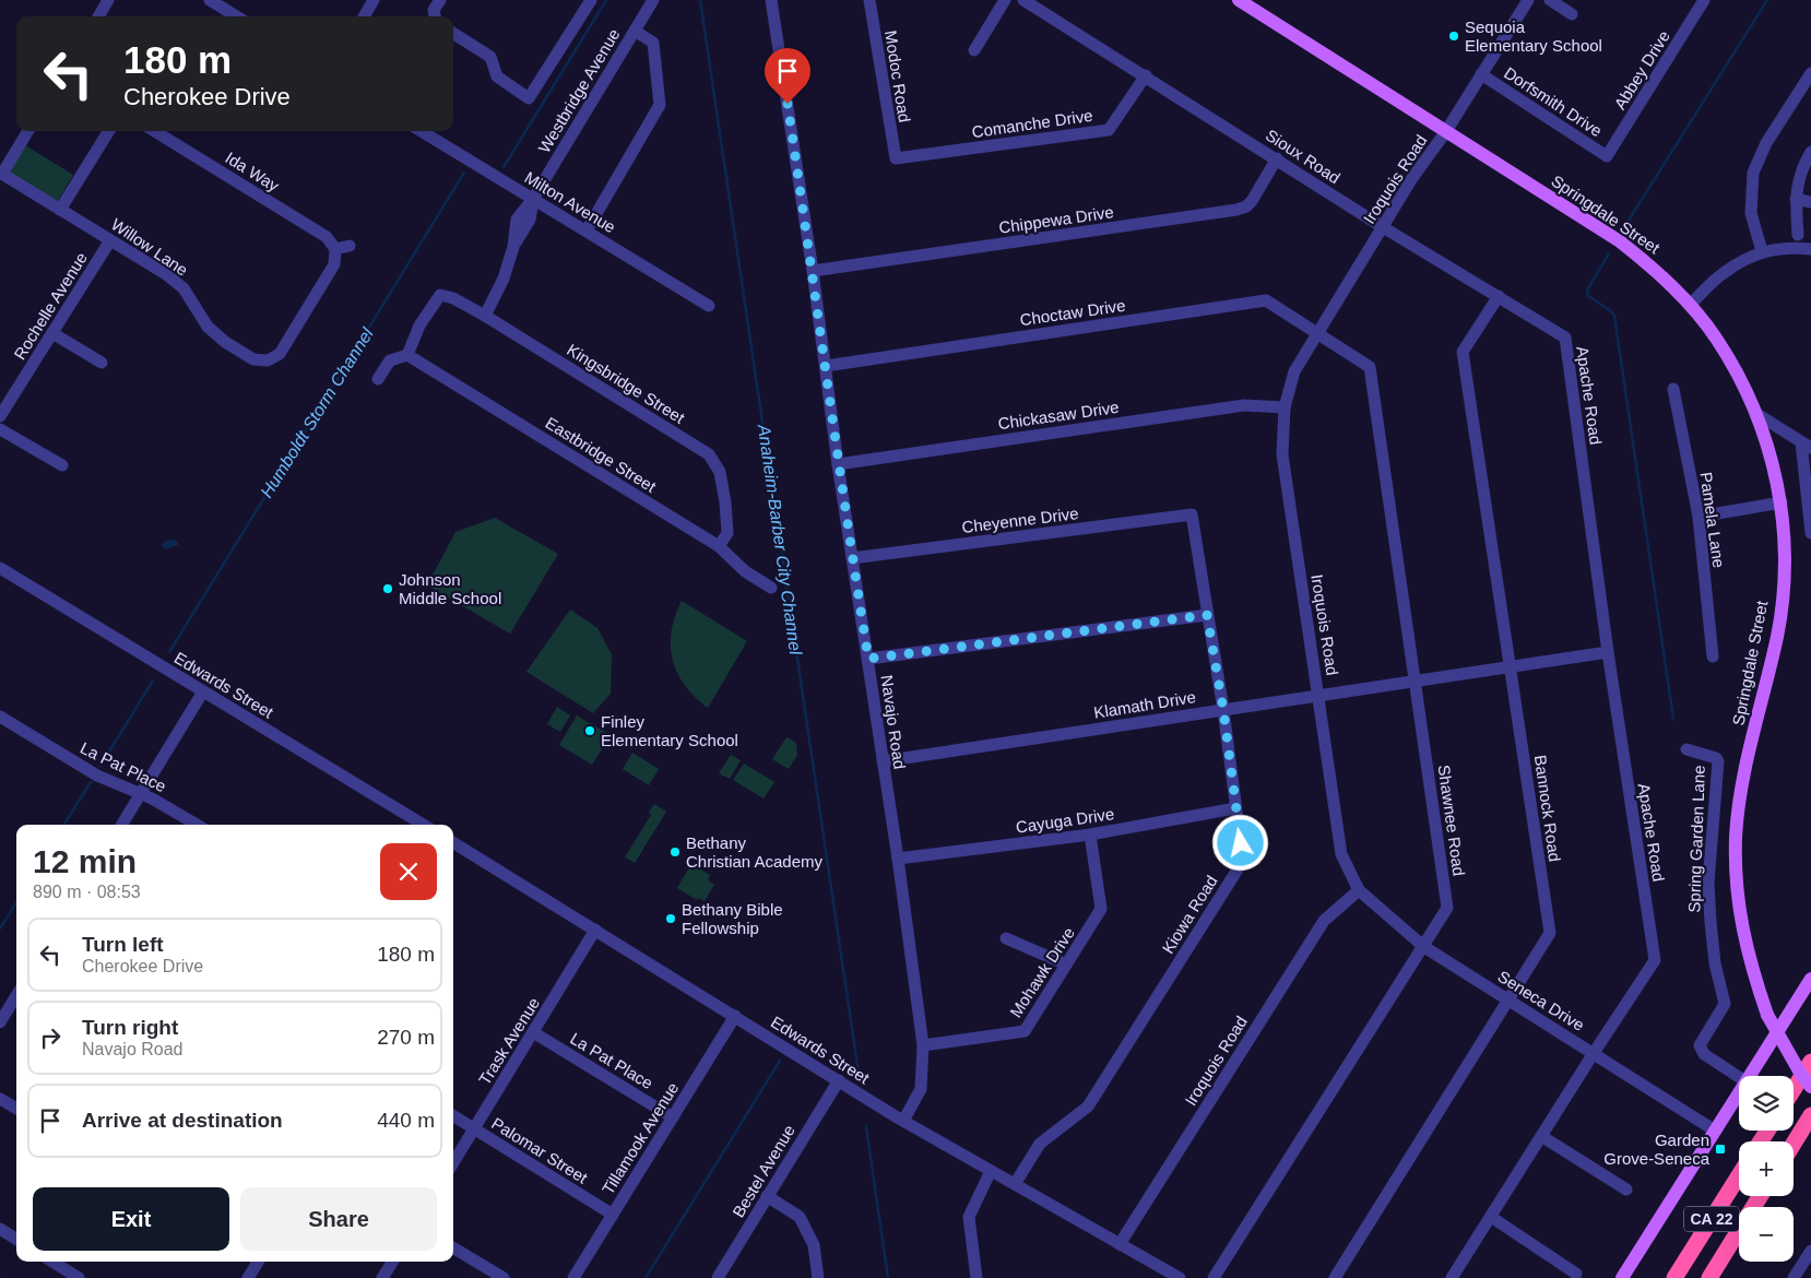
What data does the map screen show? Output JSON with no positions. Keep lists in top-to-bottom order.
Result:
{
  "streets": {
    "highway": ["CA 22"],
    "main road": ["Springdale Street"],
    "street": [
      "Abbey Drive",
      "Modoc Road",
      "Westbridge Avenue",
      "Dorfsmith Drive",
      "Comanche Drive",
      "Sioux Road",
      "Ida Way",
      "Iroquois Road",
      "Milton Avenue",
      "Chippewa Drive",
      "Willow Lane",
      "Rochelle Avenue",
      "Choctaw Drive",
      "Kingsbridge Street",
      "Apache Road",
      "Chickasaw Drive",
      "Eastbridge Street",
      "Cheyenne Drive",
      "Pamela Lane",
      "Edwards Street",
      "Klamath Drive",
      "Navajo Road",
      "La Pat Place",
      "Bannock Road",
      "Cayuga Drive",
      "Shawnee Road",
      "Spring Garden Lane",
      "Kiowa Road",
      "Mohawk Drive",
      "Seneca Drive",
      "Trask Avenue",
      "Tillamook Avenue",
      "Palomar Street",
      "Bestel Avenue"
    ]
  },
  "crossings": [
    ["Abbey Drive", "Dorfsmith Drive"],
    ["Modoc Road", "Comanche Drive"],
    ["Westbridge Avenue", "Milton Avenue"],
    ["Westbridge Avenue", "Kingsbridge Street"],
    ["Dorfsmith Drive", "Iroquois Road"],
    ["Comanche Drive", "Sioux Road"],
    ["Sioux Road", "Iroquois Road"],
    ["Sioux Road", "Chippewa Drive"],
    ["Sioux Road", "Apache Road"],
    ["Sioux Road", "Bannock Road"],
    ["Iroquois Road", "Springdale Street"],
    ["Iroquois Road", "Choctaw Drive"],
    ["Iroquois Road", "Chickasaw Drive"],
    ["Iroquois Road", "Edwards Street"],
    ["Iroquois Road", "Klamath Drive"],
    ["Iroquois Road", "Shawnee Road"],
    ["Iroquois Road", "Seneca Drive"],
    ["Chippewa Drive", "Navajo Road"],
    ["Willow Lane", "Rochelle Avenue"],
    ["Choctaw Drive", "Navajo Road"],
    ["Choctaw Drive", "Shawnee Road"],
    ["Kingsbridge Street", "Eastbridge Street"],
    ["Apache Road", "Klamath Drive"],
    ["Apache Road", "Seneca Drive"],
    ["Chickasaw Drive", "Navajo Road"],
    ["Cheyenne Drive", "Navajo Road"],
    ["Cheyenne Drive", "Kiowa Road"],
    ["Edwards Street", "Navajo Road"],
    ["Edwards Street", "Kiowa Road"],
    ["Edwards Street", "Trask Avenue"],
    ["Edwards Street", "Tillamook Avenue"],
    ["Edwards Street", "Bestel Avenue"],
    ["Klamath Drive", "Navajo Road"],
    ["Klamath Drive", "Bannock Road"],
    ["Klamath Drive", "Shawnee Road"],
    ["Klamath Drive", "Kiowa Road"],
    ["Navajo Road", "Cayuga Drive"],
    ["Navajo Road", "Mohawk Drive"],
    ["La Pat Place", "Trask Avenue"],
    ["La Pat Place", "Tillamook Avenue"],
    ["Bannock Road", "Seneca Drive"],
    ["Cayuga Drive", "Kiowa Road"],
    ["Cayuga Drive", "Mohawk Drive"],
    ["Shawnee Road", "Seneca Drive"],
    ["Trask Avenue", "Palomar Street"],
    ["Tillamook Avenue", "Palomar Street"]
  ],
  "water": ["Humboldt Storm Channel", "Anaheim-Barber City Channel"],
  "places": {
    "other": [
      "Sequoia Elementary School",
      "Johnson Middle School",
      "Finley Elementary School",
      "Bethany Christian Academy",
      "Bethany Bible Fellowship"
    ],
    "transit": ["Garden Grove-Seneca"]
  },
  "page": {
    "turn": ["180 m", "Cherokee Drive"],
    "heading": ["12 min", "890 m · 08:53"],
    "list": [
      {
        "name": "Turn left",
        "note": "Cherokee Drive",
        "value": "180 m"
      },
      {
        "name": "Turn right",
        "note": "Navajo Road",
        "value": "270 m"
      },
      {
        "name": "Arrive at destination",
        "value": "440 m"
      }
    ],
    "map_buttons": ["+", "−"],
    "buttons": ["Exit", "Share"]
  }
}
